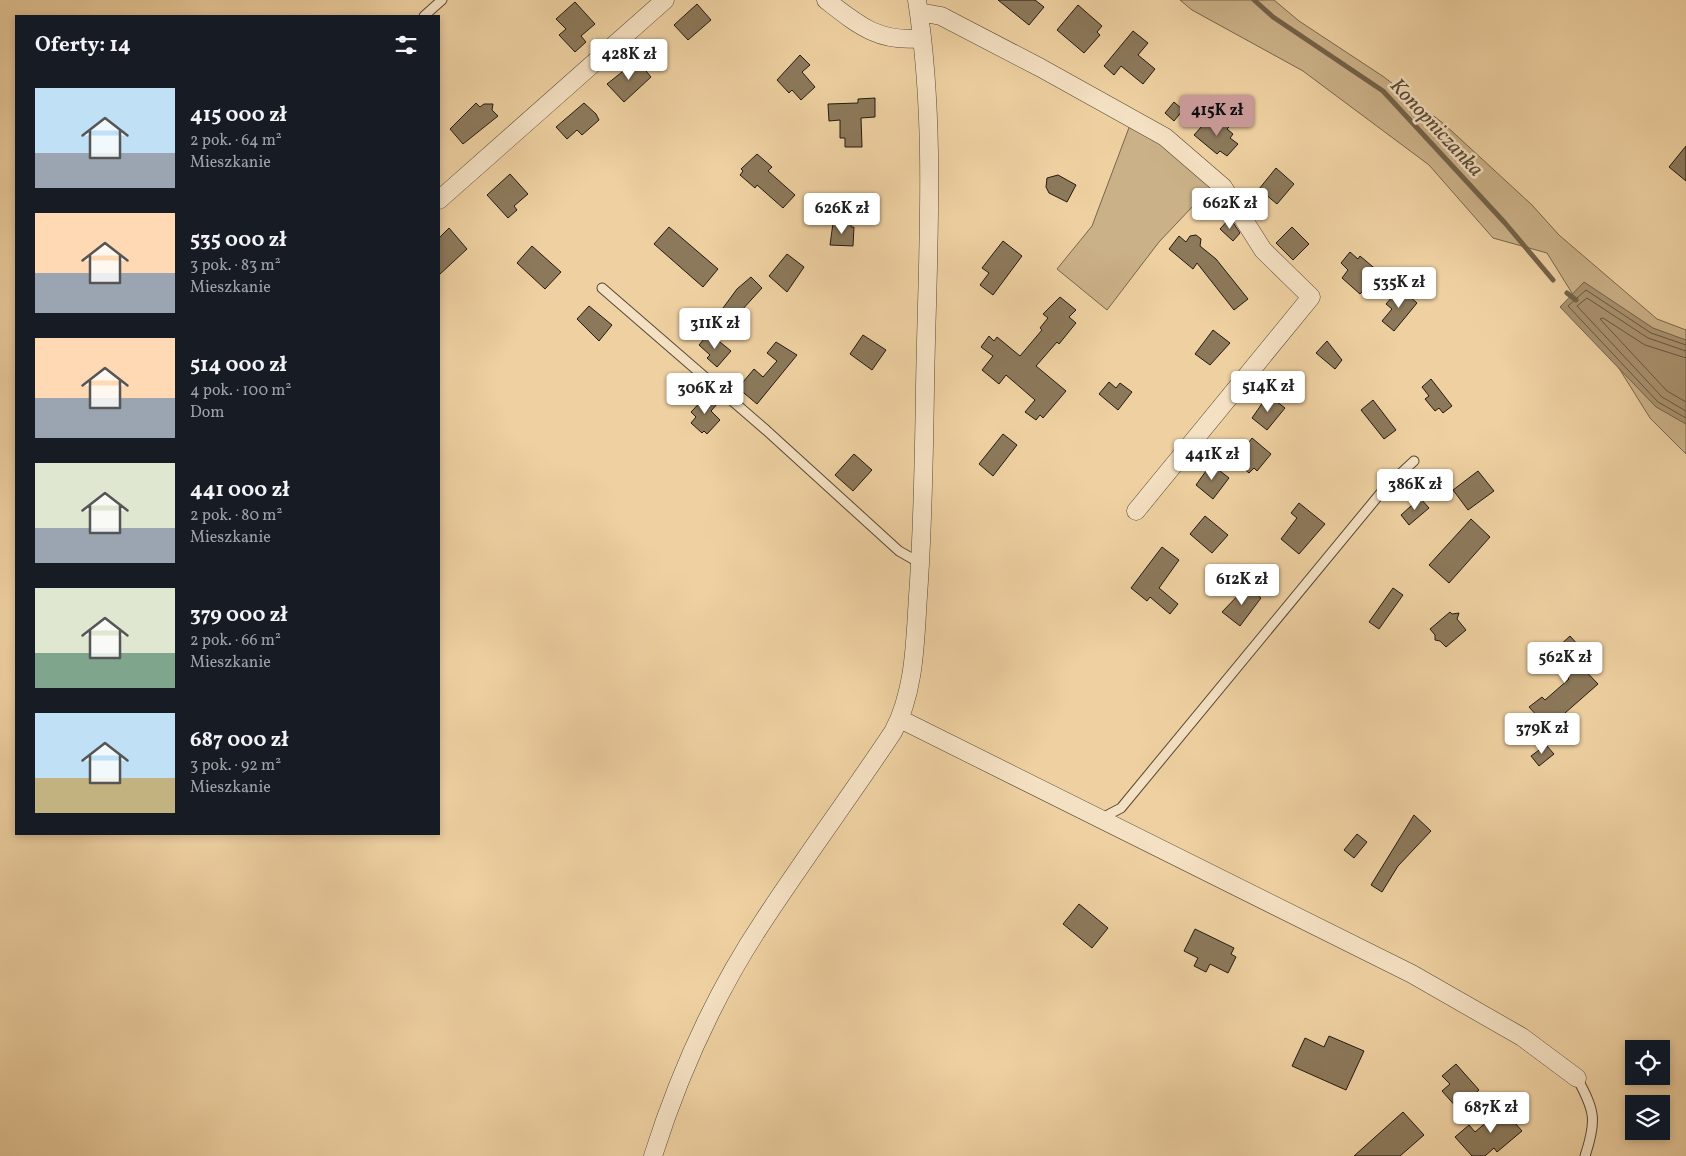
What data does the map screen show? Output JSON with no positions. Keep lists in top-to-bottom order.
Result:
{
  "water": ["Konopniczanka"],
  "page": {
    "heading": "Oferty: 14",
    "price": [
      "428K zł",
      "415K zł",
      "662K zł",
      "626K zł",
      "535K zł",
      "311K zł",
      "514K zł",
      "306K zł",
      "441K zł",
      "386K zł",
      "612K zł",
      "562K zł",
      "379K zł",
      "687K zł"
    ],
    "list": [
      {
        "name": "415 000 zł",
        "note": "2 pok. · 64 m² · Mieszkanie"
      },
      {
        "name": "535 000 zł",
        "note": "3 pok. · 83 m² · Mieszkanie"
      },
      {
        "name": "514 000 zł",
        "note": "4 pok. · 100 m² · Dom"
      },
      {
        "name": "441 000 zł",
        "note": "2 pok. · 80 m² · Mieszkanie"
      },
      {
        "name": "379 000 zł",
        "note": "2 pok. · 66 m² · Mieszkanie"
      },
      {
        "name": "687 000 zł",
        "note": "3 pok. · 92 m² · Mieszkanie"
      }
    ]
  }
}
